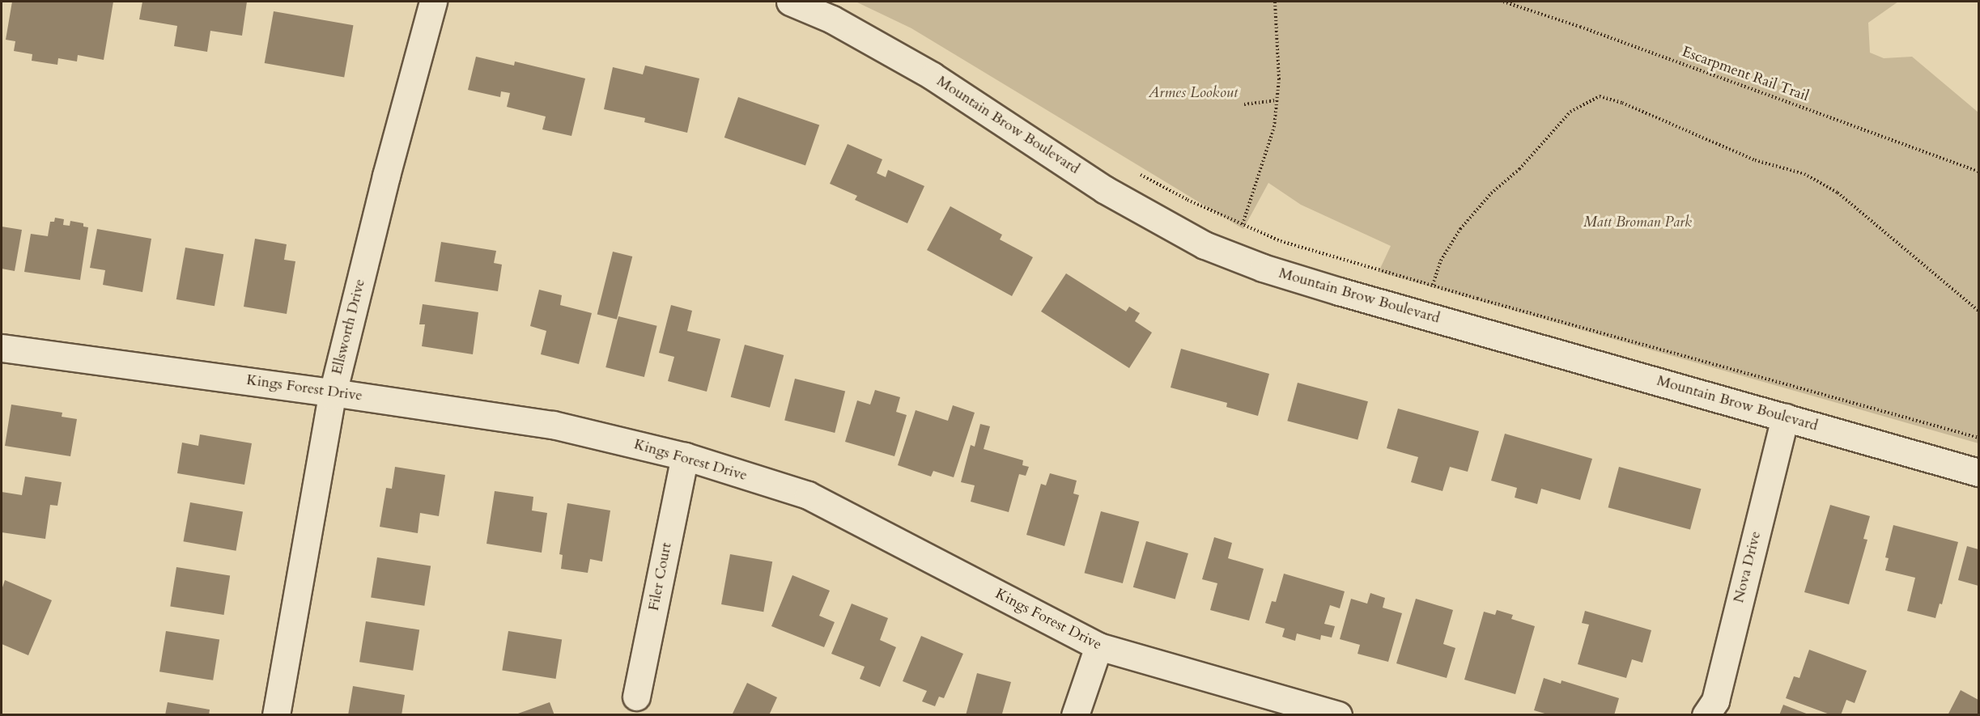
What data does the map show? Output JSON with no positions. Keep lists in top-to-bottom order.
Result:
{
  "streets": {
    "street": [
      "Mountain Brow Boulevard",
      "Ellsworth Drive",
      "Kings Forest Drive",
      "Nova Drive",
      "Filer Court"
    ],
    "path": ["Escarpment Rail Trail"]
  },
  "crossings": [
    ["Mountain Brow Boulevard", "Nova Drive"],
    ["Ellsworth Drive", "Kings Forest Drive"],
    ["Kings Forest Drive", "Filer Court"]
  ],
  "parks": ["Armes Lookout", "Matt Broman Park"]
}
